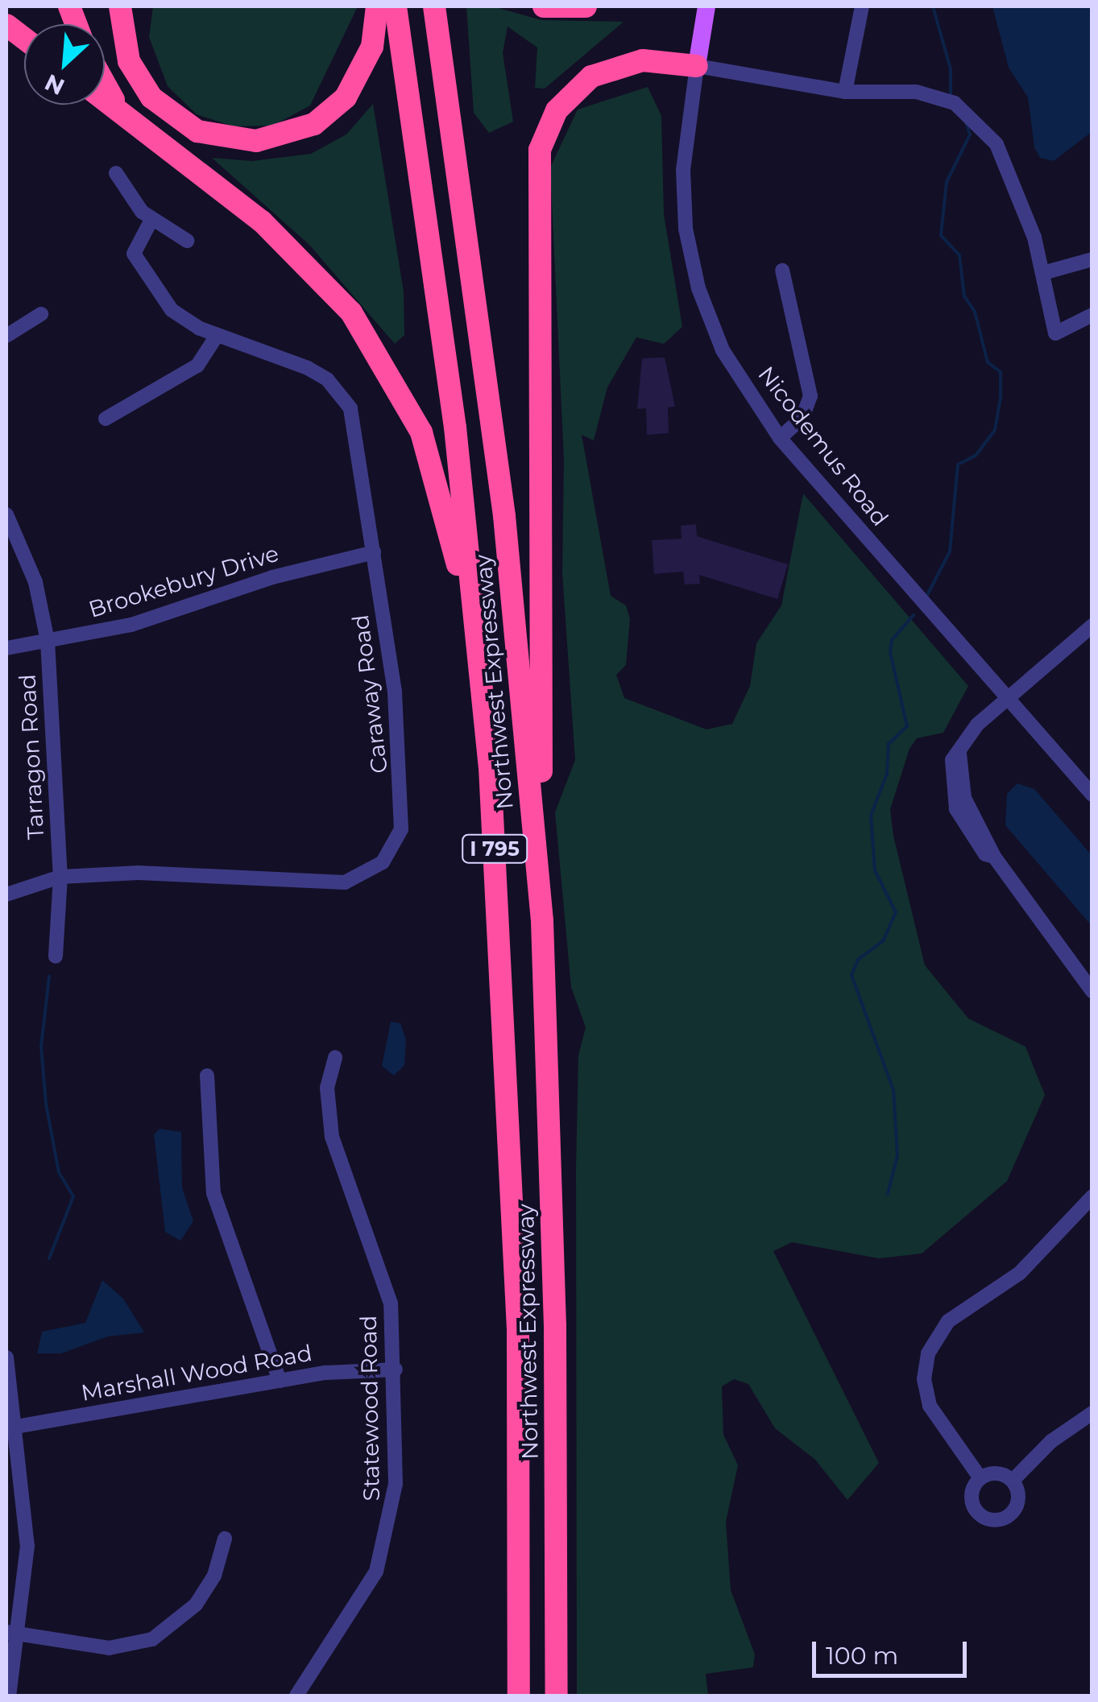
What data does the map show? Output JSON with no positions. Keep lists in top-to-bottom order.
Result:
{
  "streets": {
    "highway": ["Northwest Expressway", "I 795"],
    "main road": ["Nicodemus Road"],
    "street": [
      "Brookebury Drive",
      "Caraway Road",
      "Tarragon Road",
      "Marshall Wood Road",
      "Statewood Road"
    ]
  },
  "crossings": [
    ["Brookebury Drive", "Caraway Road"],
    ["Brookebury Drive", "Tarragon Road"],
    ["Caraway Road", "Tarragon Road"],
    ["Marshall Wood Road", "Statewood Road"]
  ],
  "scale_bar": "100 m",
  "north": "bottom left"
}
